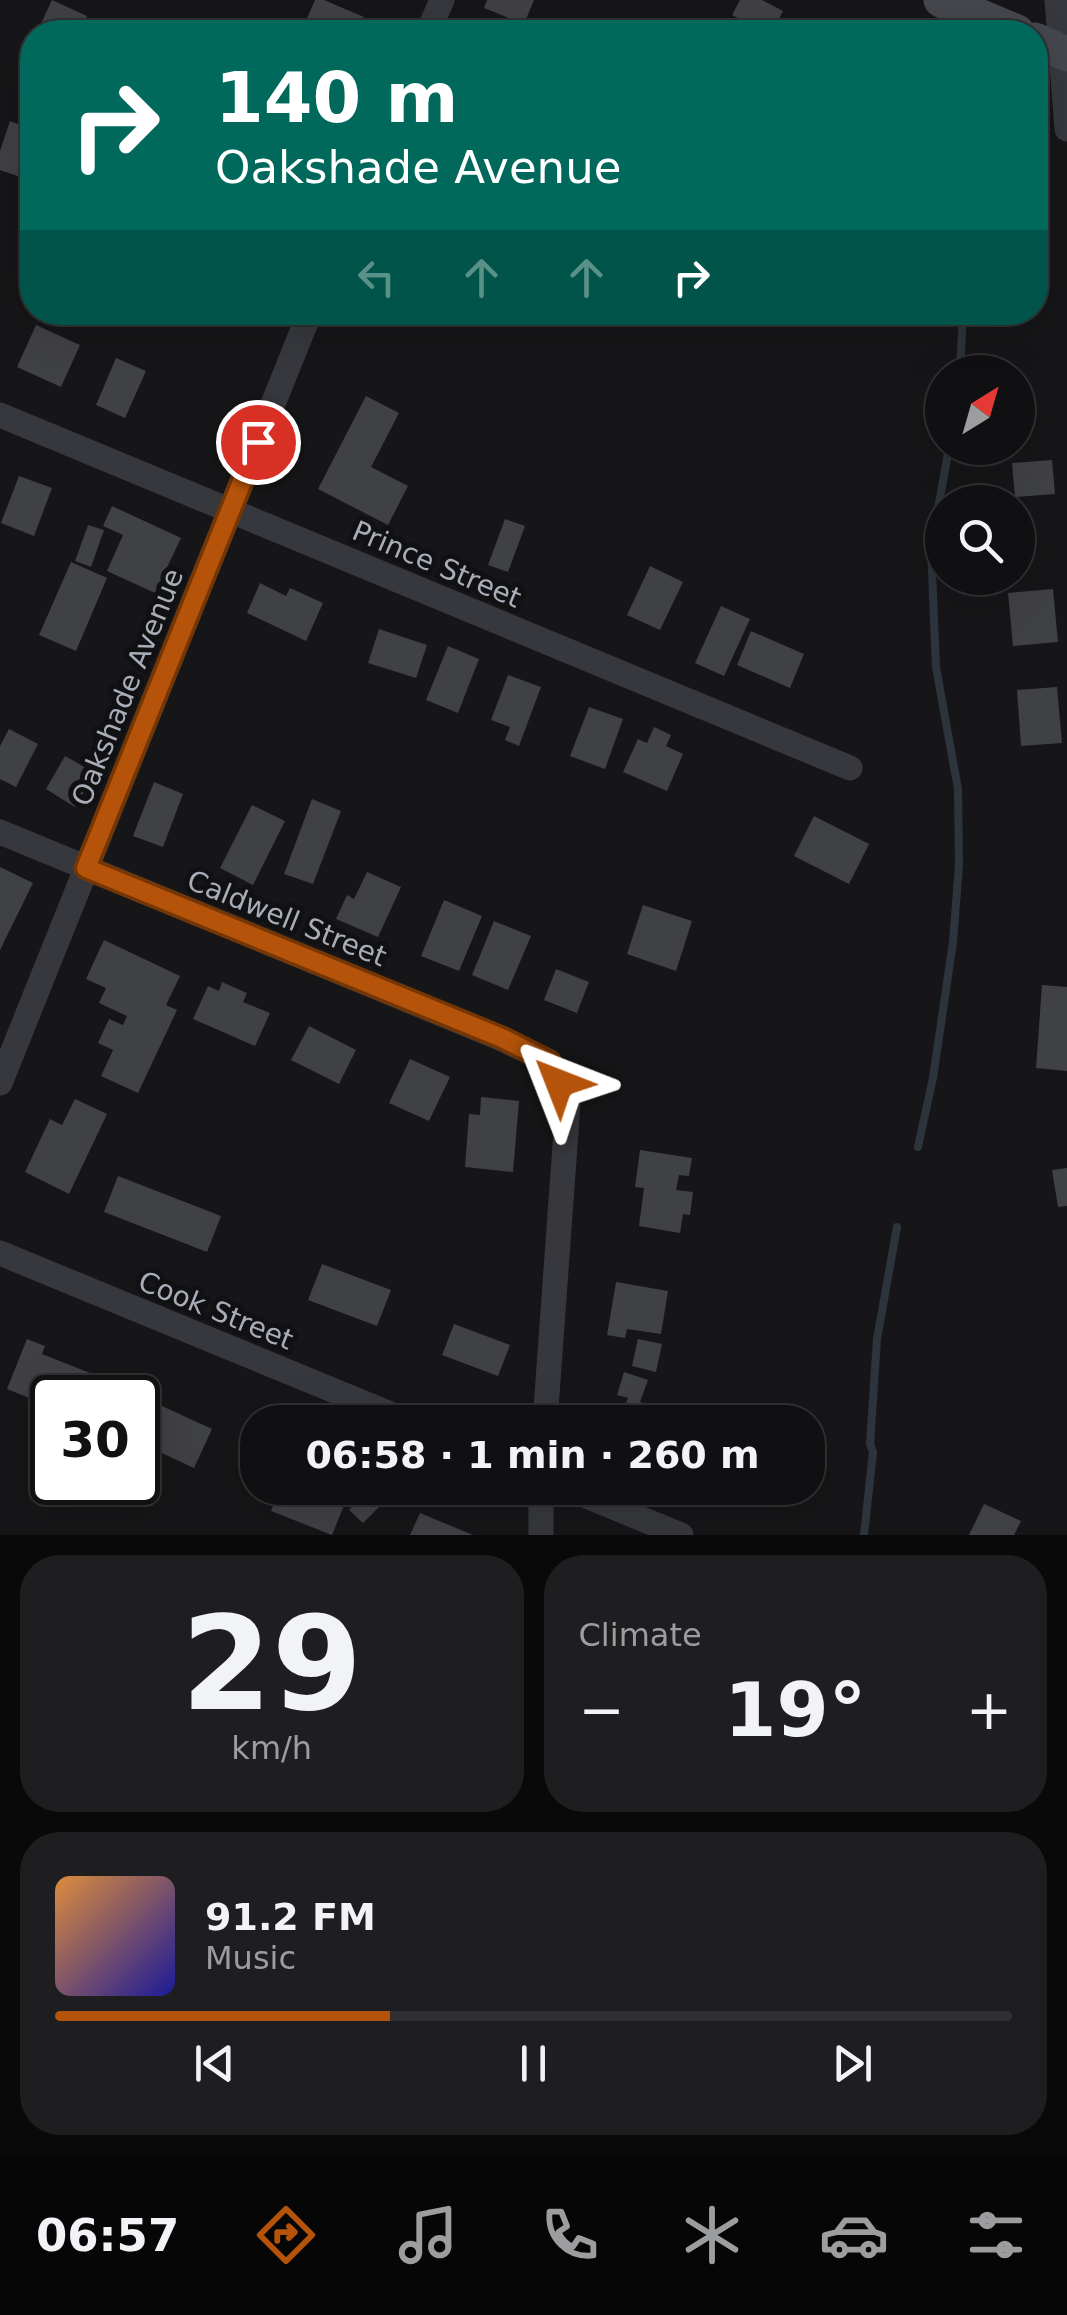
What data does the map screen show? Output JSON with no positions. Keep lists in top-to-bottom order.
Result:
{
  "streets": {
    "street": [
      "Prince Street",
      "Oakshade Avenue",
      "Caldwell Street",
      "Cook Street"
    ]
  },
  "crossings": [
    ["Prince Street", "Oakshade Avenue"],
    ["Oakshade Avenue", "Caldwell Street"]
  ],
  "north": "top right",
  "page": {
    "turn": ["140 m", "Oakshade Avenue"],
    "limit": "30",
    "trip": "06:58 · 1 min · 260 m",
    "tile": [
      ["29", "km/h"],
      "Climate"
    ],
    "heat": ["−", "19°", "+"],
    "song": ["91.2 FM", "Music"],
    "tabs": "06:57"
  }
}
